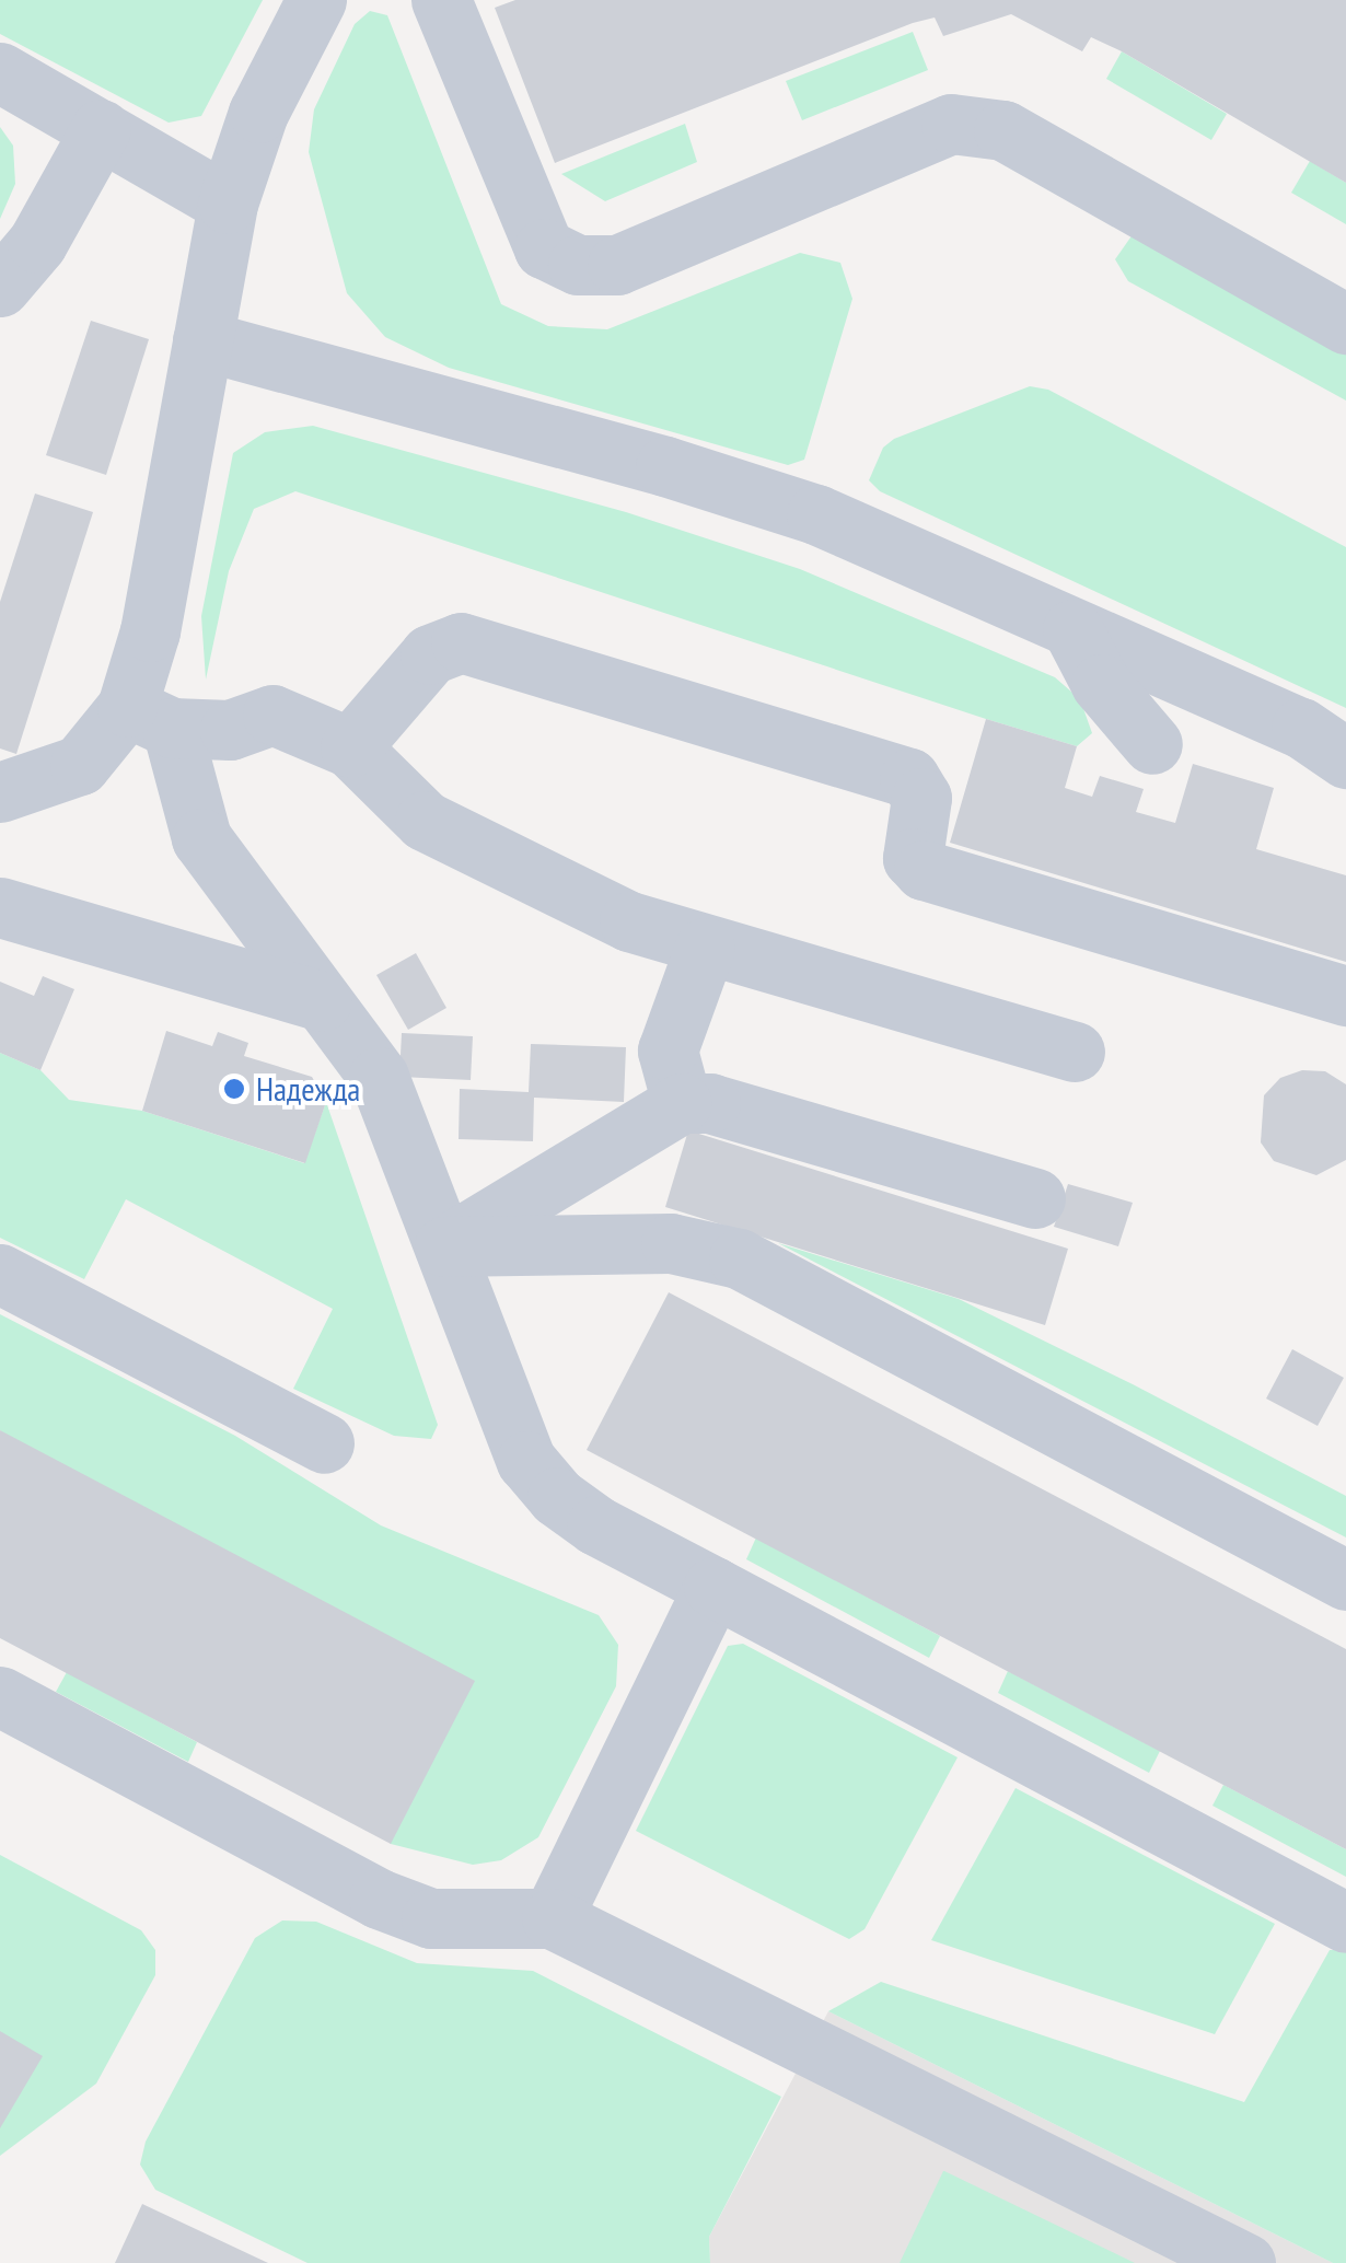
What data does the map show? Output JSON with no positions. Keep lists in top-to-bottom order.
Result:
{
  "places": ["Надежда"]
}
